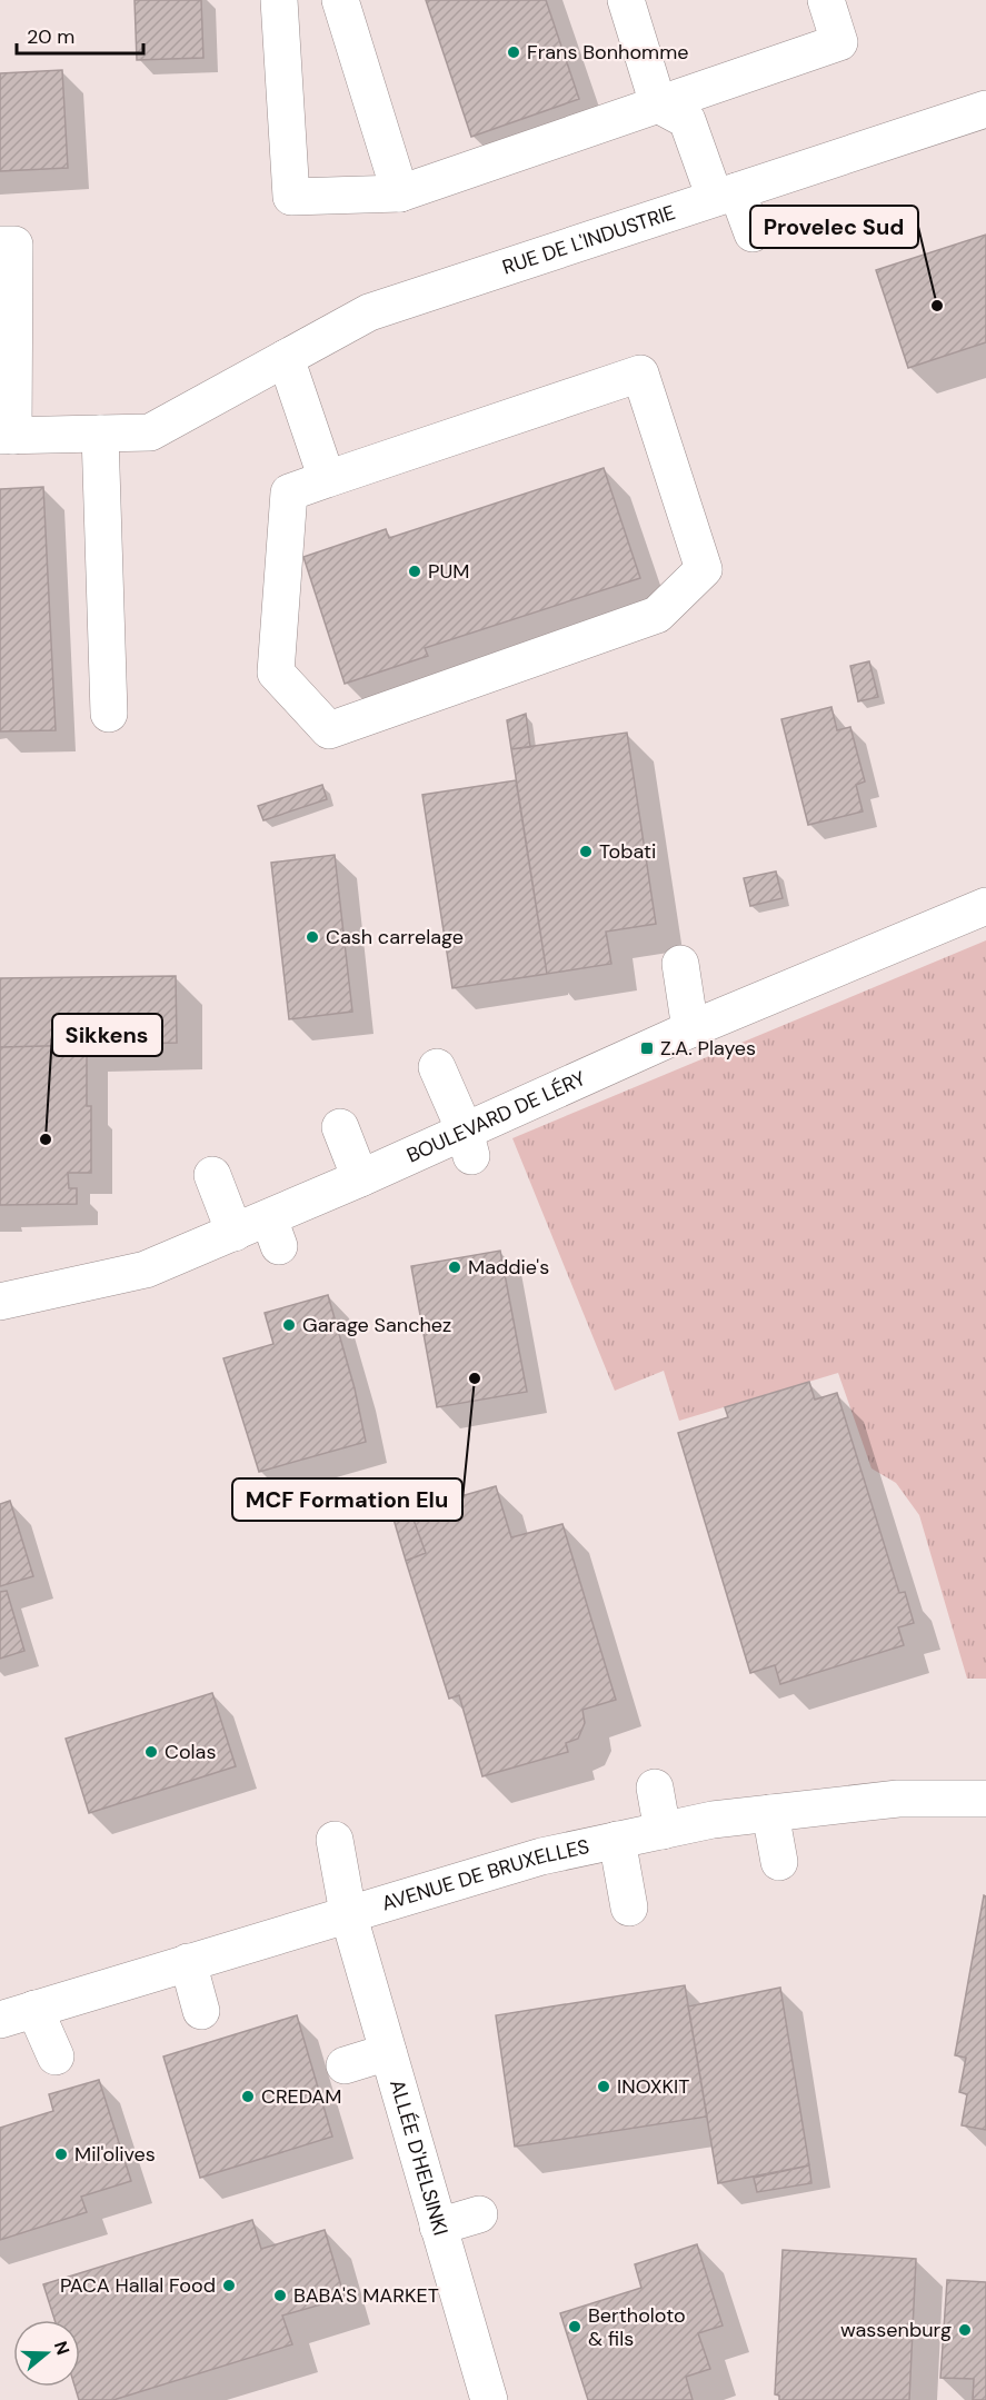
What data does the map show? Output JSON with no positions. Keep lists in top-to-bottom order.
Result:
{
  "streets": {
    "street": [
      "RUE DE L'INDUSTRIE",
      "BOULEVARD DE LÉRY",
      "AVENUE DE BRUXELLES",
      "ALLÉE D'HELSINKI"
    ]
  },
  "crossings": [
    ["AVENUE DE BRUXELLES", "ALLÉE D'HELSINKI"]
  ],
  "places": {
    "other": [
      "Frans Bonhomme",
      "Provelec Sud",
      "PUM",
      "Tobati",
      "Cash carrelage",
      "Sikkens",
      "Maddie's",
      "Garage Sanchez",
      "MCF Formation Elu",
      "Colas",
      "INOXKIT",
      "CREDAM",
      "Mil'olives",
      "PACA Hallal Food",
      "BABA'S MARKET",
      "Bertholoto & fils",
      "wassenburg"
    ],
    "transit": ["Z.A. Playes"]
  },
  "scale_bar": "20 m",
  "north": "right"
}
